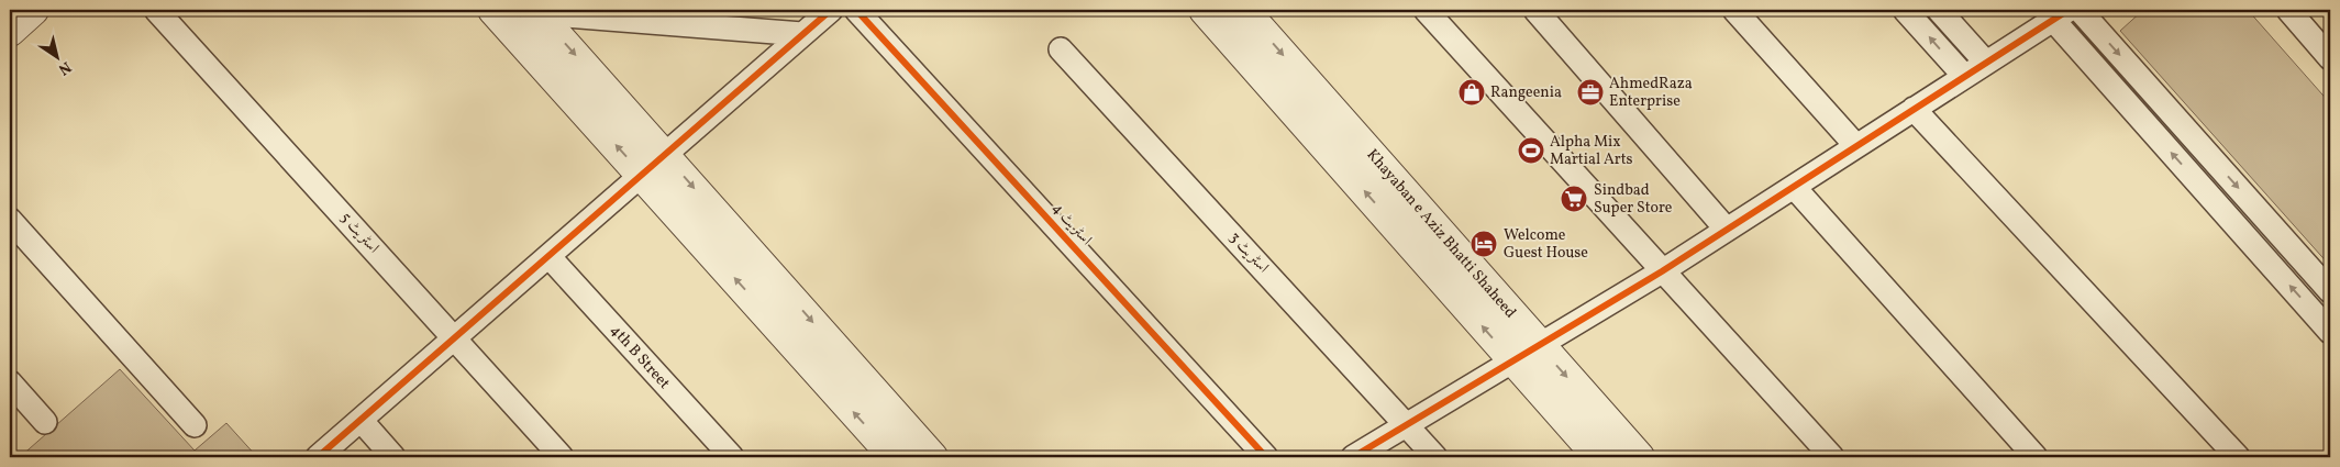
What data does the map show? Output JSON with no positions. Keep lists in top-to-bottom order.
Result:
{
  "streets": {
    "street": [
      "اسٹریٹ 4",
      "اسٹریٹ 5",
      "Khayaban e Aziz Bhatti Shaheed",
      "اسٹریٹ 3",
      "4th B Street"
    ]
  },
  "places": {
    "shop": ["Rangeenia"],
    "office": ["AhmedRaza Enterprise"],
    "sports": ["Alpha Mix Martial Arts"],
    "supermarket": ["Sindbad Super Store"],
    "hotel": ["Welcome Guest House"]
  },
  "north": "bottom right"
}
